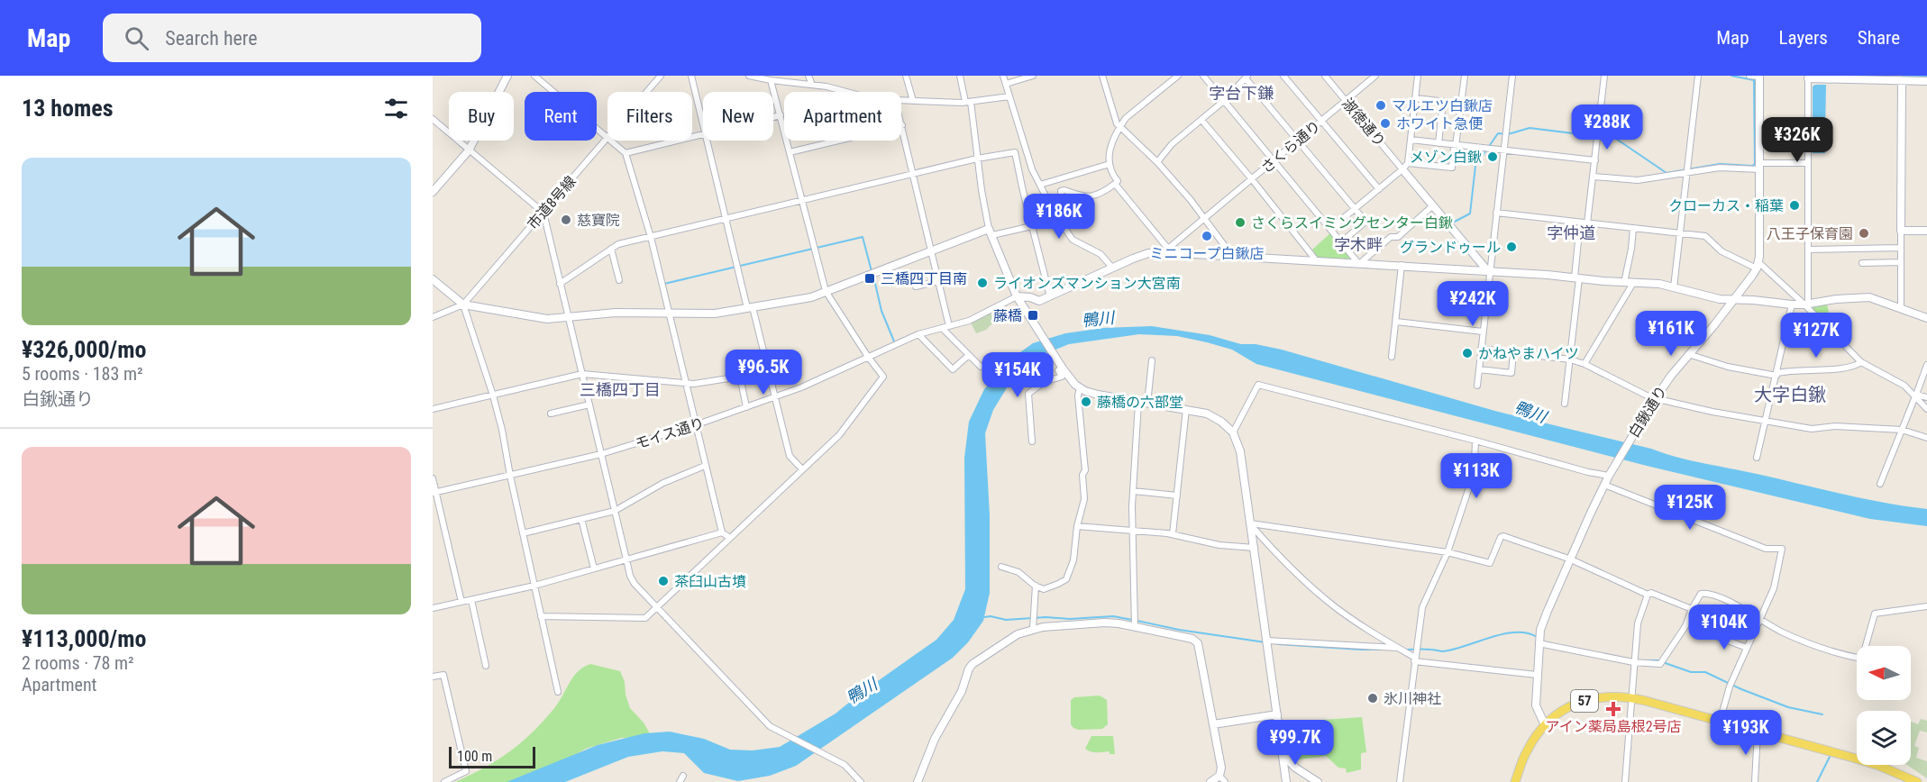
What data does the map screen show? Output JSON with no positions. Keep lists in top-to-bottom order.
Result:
{
  "streets": {
    "main road": ["57"],
    "street": [
      "淑徳通り",
      "さくら通り",
      "市道8号線",
      "白鍬通り",
      "モイス通り"
    ]
  },
  "crossings": [
    ["淑徳通り", "さくら通り"],
    ["白鍬通り", "57"]
  ],
  "districts": [
    "字台下鎌",
    "字仲道",
    "字木畔",
    "三橋四丁目",
    "大字白鍬"
  ],
  "water": ["鴨川"],
  "places": {
    "other": [
      "マルエツ白鍬店",
      "ホワイト急便",
      "メゾン白鍬",
      "クローカス・稲葉",
      "慈寶院",
      "さくらスイミングセンター白鍬",
      "八王子保育園",
      "ミニコープ白鍬店",
      "グランドゥール",
      "ライオンズマンション大宮南",
      "かねやまハイツ",
      "藤橋の六部堂",
      "茶臼山古墳",
      "氷川神社"
    ],
    "transit": ["三橋四丁目南", "藤橋"],
    "health": ["アイン薬局島根2号店"]
  },
  "scale_bar": "100 m",
  "north": "left",
  "page": {
    "header": "Map",
    "search": "Search here",
    "nav": ["Map", "Layers", "Share"],
    "heading": "13 homes",
    "chip": [
      "Buy",
      "Rent",
      "Filters",
      "New",
      "Apartment"
    ],
    "price": [
      "¥288K",
      "¥326K",
      "¥186K",
      "¥242K",
      "¥161K",
      "¥127K",
      "¥96.5K",
      "¥154K",
      "¥113K",
      "¥125K",
      "¥104K",
      "¥193K",
      "¥99.7K"
    ],
    "list": [
      {
        "name": "¥326,000/mo",
        "note": "5 rooms · 183 m² · 白鍬通り"
      },
      {
        "name": "¥113,000/mo",
        "note": "2 rooms · 78 m² · Apartment"
      }
    ],
    "scale": "100 m"
  }
}
